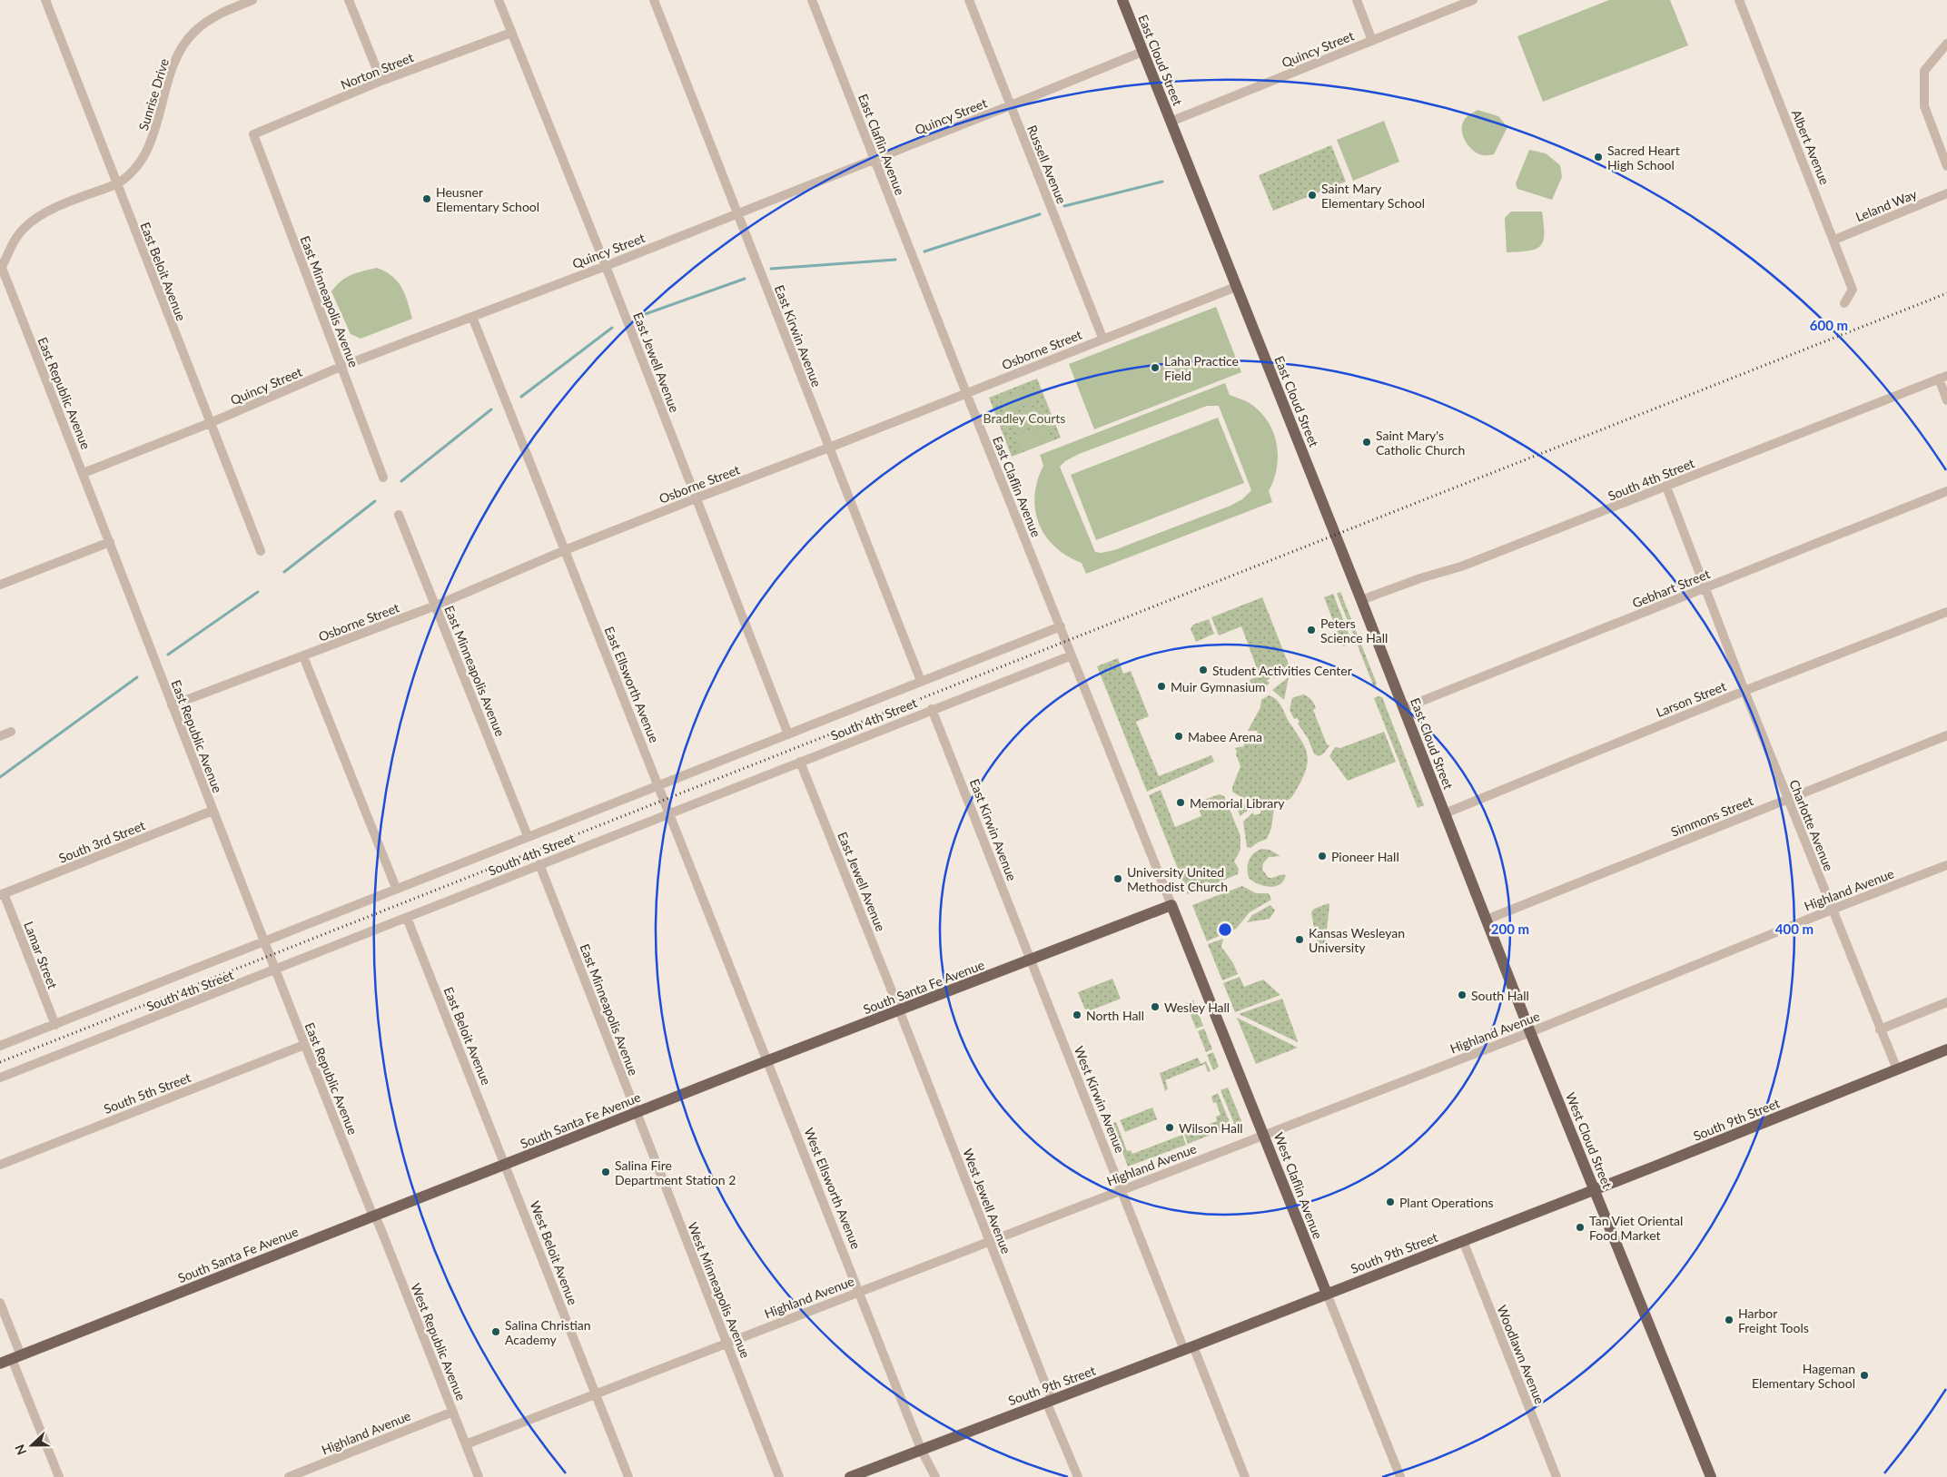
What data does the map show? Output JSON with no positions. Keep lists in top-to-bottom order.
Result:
{
  "streets": {
    "main road": [
      "East Cloud Street",
      "South Santa Fe Avenue",
      "South 9th Street",
      "West Cloud Street",
      "West Claflin Avenue"
    ],
    "street": [
      "Quincy Street",
      "Norton Street",
      "Sunrise Drive",
      "East Claflin Avenue",
      "Albert Avenue",
      "Russell Avenue",
      "Leland Way",
      "East Beloit Avenue",
      "East Minneapolis Avenue",
      "East Kirwin Avenue",
      "Osborne Street",
      "East Jewell Avenue",
      "East Republic Avenue",
      "South 4th Street",
      "Gebhart Street",
      "East Ellsworth Avenue",
      "Larson Street",
      "Simmons Street",
      "Charlotte Avenue",
      "South 3rd Street",
      "Highland Avenue",
      "Lamar Street",
      "South 5th Street",
      "West Kirwin Avenue",
      "West Ellsworth Avenue",
      "West Jewell Avenue",
      "West Beloit Avenue",
      "West Minneapolis Avenue",
      "West Republic Avenue",
      "Woodlawn Avenue"
    ]
  },
  "crossings": [
    ["Quincy Street", "East Cloud Street"],
    ["Quincy Street", "East Claflin Avenue"],
    ["Quincy Street", "Russell Avenue"],
    ["Quincy Street", "East Beloit Avenue"],
    ["Quincy Street", "East Minneapolis Avenue"],
    ["Quincy Street", "East Kirwin Avenue"],
    ["Quincy Street", "East Jewell Avenue"],
    ["Quincy Street", "East Republic Avenue"],
    ["Quincy Street", "East Ellsworth Avenue"],
    ["East Cloud Street", "Osborne Street"],
    ["East Cloud Street", "South 4th Street"],
    ["East Cloud Street", "Gebhart Street"],
    ["East Cloud Street", "Larson Street"],
    ["East Cloud Street", "West Cloud Street"],
    ["Norton Street", "East Minneapolis Avenue"],
    ["Norton Street", "East Jewell Avenue"],
    ["Sunrise Drive", "East Beloit Avenue"],
    ["Sunrise Drive", "East Republic Avenue"],
    ["East Claflin Avenue", "Osborne Street"],
    ["East Claflin Avenue", "South 4th Street"],
    ["East Claflin Avenue", "South Santa Fe Avenue"],
    ["East Claflin Avenue", "West Claflin Avenue"],
    ["Albert Avenue", "Leland Way"],
    ["Russell Avenue", "Osborne Street"],
    ["East Beloit Avenue", "South 4th Street"],
    ["East Beloit Avenue", "South Santa Fe Avenue"],
    ["East Beloit Avenue", "West Beloit Avenue"],
    ["East Minneapolis Avenue", "Osborne Street"],
    ["East Minneapolis Avenue", "South 4th Street"],
    ["East Minneapolis Avenue", "South Santa Fe Avenue"],
    ["East Minneapolis Avenue", "West Minneapolis Avenue"],
    ["East Kirwin Avenue", "Osborne Street"],
    ["East Kirwin Avenue", "South 4th Street"],
    ["East Kirwin Avenue", "South Santa Fe Avenue"],
    ["East Kirwin Avenue", "West Kirwin Avenue"],
    ["Osborne Street", "East Jewell Avenue"],
    ["Osborne Street", "East Republic Avenue"],
    ["Osborne Street", "East Ellsworth Avenue"],
    ["East Jewell Avenue", "South 4th Street"],
    ["East Jewell Avenue", "South Santa Fe Avenue"],
    ["East Jewell Avenue", "West Jewell Avenue"],
    ["East Republic Avenue", "South 4th Street"],
    ["East Republic Avenue", "South 3rd Street"],
    ["East Republic Avenue", "South Santa Fe Avenue"],
    ["East Republic Avenue", "South 5th Street"],
    ["East Republic Avenue", "West Republic Avenue"],
    ["South 4th Street", "East Ellsworth Avenue"],
    ["South 4th Street", "Charlotte Avenue"],
    ["South 4th Street", "Lamar Street"],
    ["Gebhart Street", "Charlotte Avenue"],
    ["East Ellsworth Avenue", "South Santa Fe Avenue"],
    ["East Ellsworth Avenue", "West Ellsworth Avenue"],
    ["Larson Street", "Charlotte Avenue"],
    ["Larson Street", "West Cloud Street"],
    ["Simmons Street", "Charlotte Avenue"],
    ["Simmons Street", "West Cloud Street"],
    ["Charlotte Avenue", "Highland Avenue"],
    ["Charlotte Avenue", "South 9th Street"],
    ["South 3rd Street", "Lamar Street"],
    ["Highland Avenue", "West Kirwin Avenue"],
    ["Highland Avenue", "West Cloud Street"],
    ["Highland Avenue", "West Claflin Avenue"],
    ["Highland Avenue", "West Ellsworth Avenue"],
    ["Highland Avenue", "West Jewell Avenue"],
    ["Highland Avenue", "West Beloit Avenue"],
    ["Highland Avenue", "West Minneapolis Avenue"],
    ["Highland Avenue", "West Republic Avenue"],
    ["South Santa Fe Avenue", "West Kirwin Avenue"],
    ["South Santa Fe Avenue", "West Claflin Avenue"],
    ["South Santa Fe Avenue", "West Ellsworth Avenue"],
    ["South Santa Fe Avenue", "West Jewell Avenue"],
    ["South Santa Fe Avenue", "West Beloit Avenue"],
    ["South Santa Fe Avenue", "West Minneapolis Avenue"],
    ["South Santa Fe Avenue", "West Republic Avenue"],
    ["West Kirwin Avenue", "South 9th Street"],
    ["South 9th Street", "West Cloud Street"],
    ["South 9th Street", "West Claflin Avenue"],
    ["South 9th Street", "West Ellsworth Avenue"],
    ["South 9th Street", "West Jewell Avenue"],
    ["South 9th Street", "Woodlawn Avenue"]
  ],
  "parks": ["Bradley Courts"],
  "places": [
    "Sacred Heart High School",
    "Saint Mary Elementary School",
    "Heusner Elementary School",
    "Laha Practice Field",
    "Saint Mary's Catholic Church",
    "Peters Science Hall",
    "Student Activities Center",
    "Muir Gymnasium",
    "Mabee Arena",
    "Memorial Library",
    "Pioneer Hall",
    "University United Methodist Church",
    "Kansas Wesleyan University",
    "South Hall",
    "Wesley Hall",
    "North Hall",
    "Wilson Hall",
    "Salina Fire Department Station 2",
    "Plant Operations",
    "Tan Viet Oriental Food Market",
    "Harbor Freight Tools",
    "Salina Christian Academy",
    "Hageman Elementary School"
  ],
  "north": "left",
  "rings": ["600 m", "200 m", "400 m"]
}
